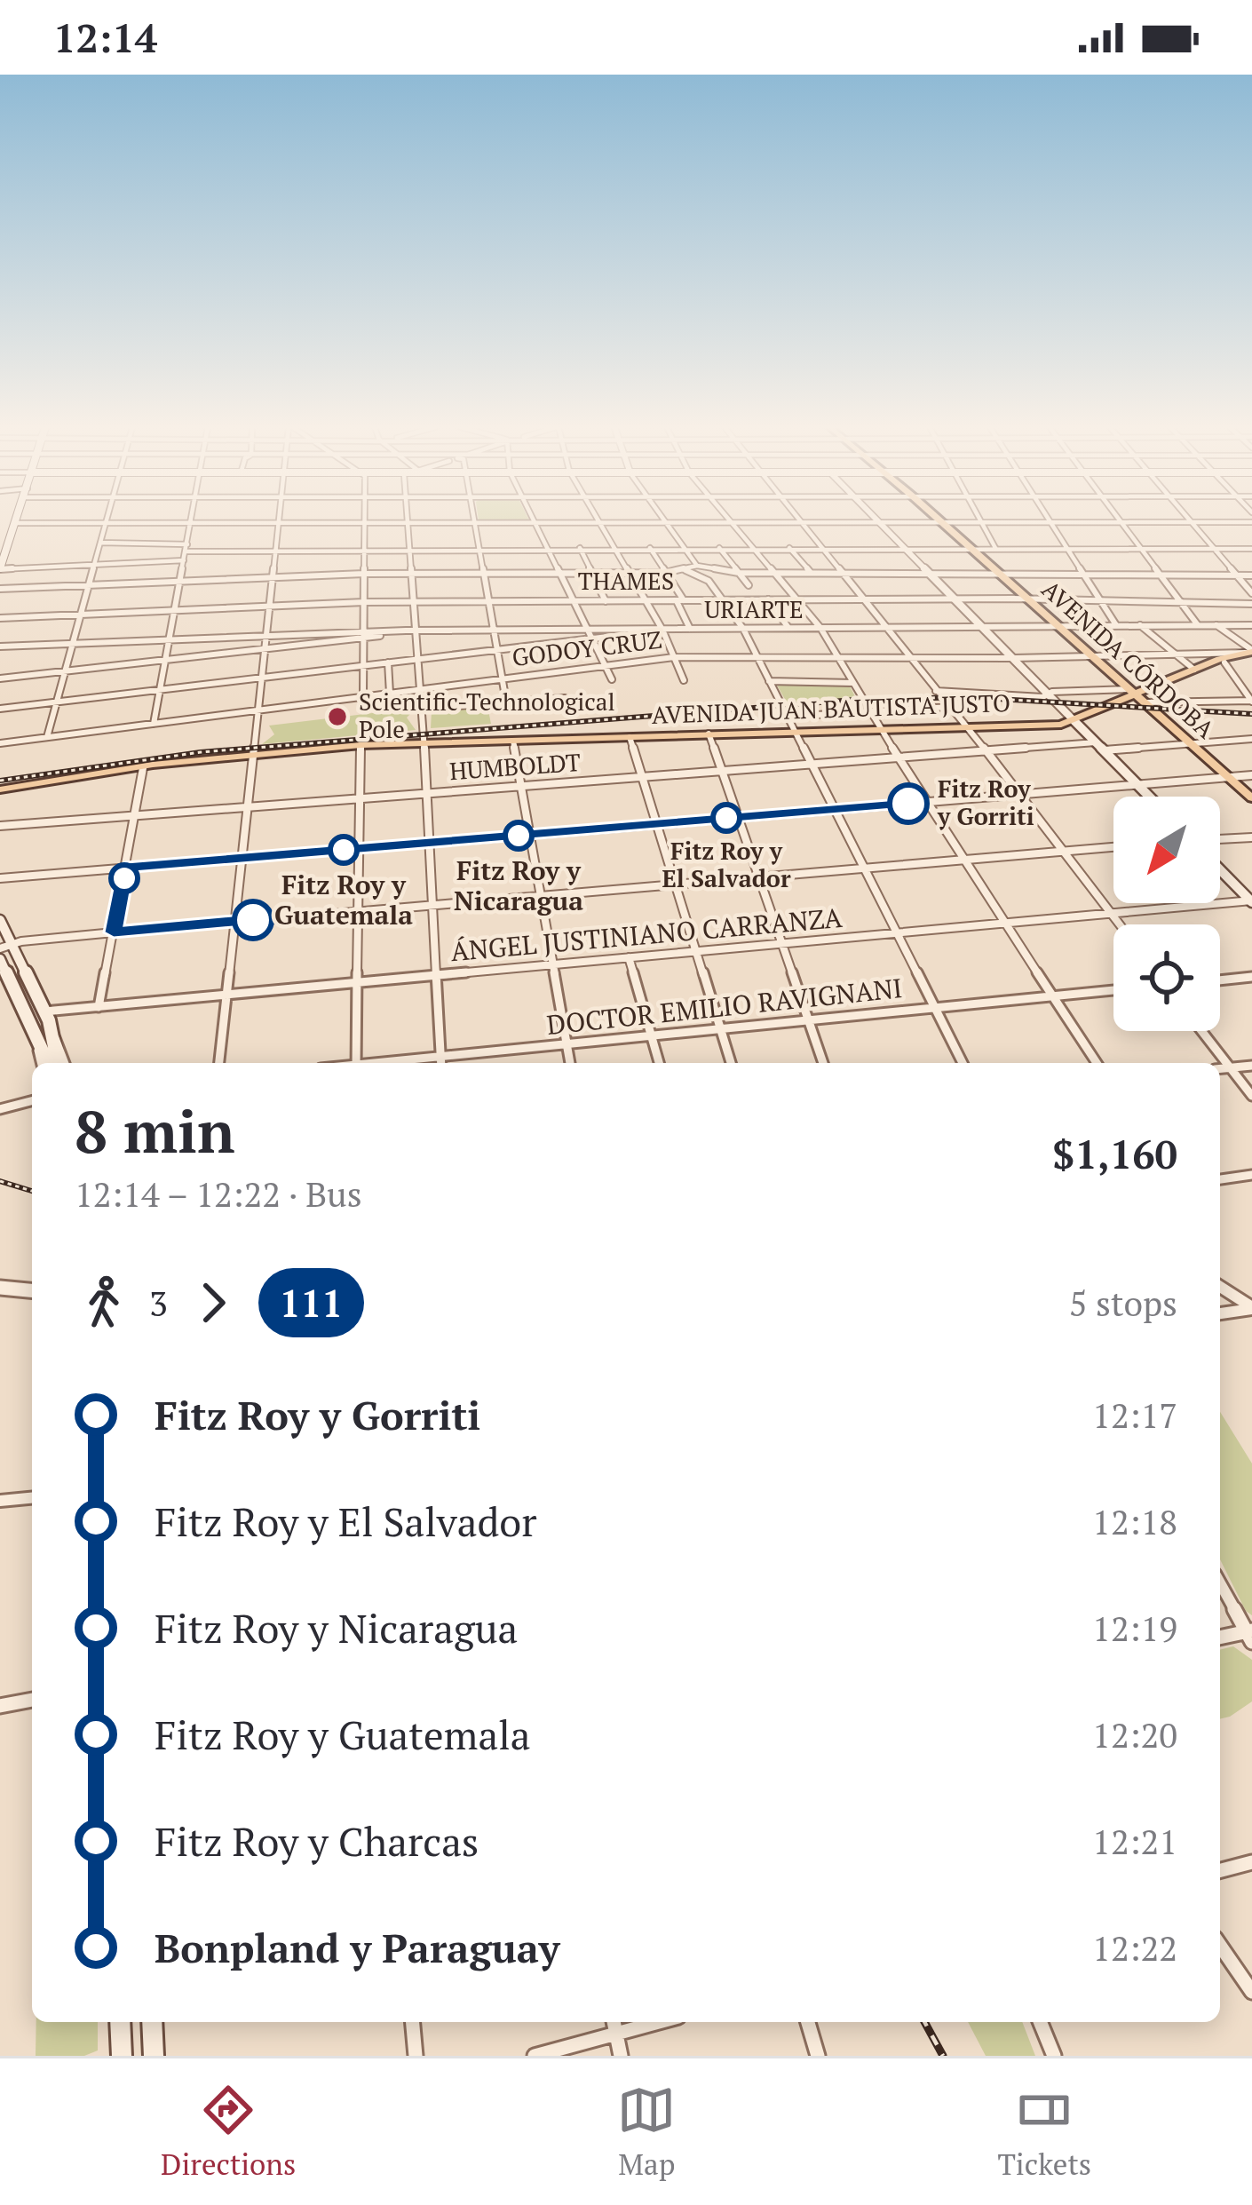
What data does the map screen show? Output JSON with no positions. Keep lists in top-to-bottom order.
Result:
{
  "streets": {
    "main road": ["AVENIDA CÓRDOBA", "AVENIDA JUAN BAUTISTA JUSTO"],
    "street": [
      "THAMES",
      "URIARTE",
      "GODOY CRUZ",
      "HUMBOLDT",
      "ÁNGEL JUSTINIANO CARRANZA",
      "DOCTOR EMILIO RAVIGNANI"
    ]
  },
  "crossings": [
    ["THAMES", "AVENIDA CÓRDOBA"],
    ["URIARTE", "AVENIDA CÓRDOBA"],
    ["GODOY CRUZ", "AVENIDA CÓRDOBA"],
    ["GODOY CRUZ", "AVENIDA JUAN BAUTISTA JUSTO"],
    ["AVENIDA CÓRDOBA", "AVENIDA JUAN BAUTISTA JUSTO"],
    ["AVENIDA CÓRDOBA", "HUMBOLDT"]
  ],
  "places": [
    "Scientific-Technological Pole",
    "Fitz Roy y Gorriti",
    "Fitz Roy y El Salvador",
    "Fitz Roy y Nicaragua",
    "Fitz Roy y Guatemala"
  ],
  "lines": ["bus line 111"],
  "north": "bottom left",
  "page": {
    "status": "12:14",
    "heading": ["8 min", "12:14 – 12:22 · Bus", "$1,160"],
    "legs": ["3", "111", "5 stops"],
    "list": [
      {
        "name": "Fitz Roy y Gorriti",
        "value": "12:17"
      },
      {
        "name": "Fitz Roy y El Salvador",
        "value": "12:18"
      },
      {
        "name": "Fitz Roy y Nicaragua",
        "value": "12:19"
      },
      {
        "name": "Fitz Roy y Guatemala",
        "value": "12:20"
      },
      {
        "name": "Fitz Roy y Charcas",
        "value": "12:21"
      },
      {
        "name": "Bonpland y Paraguay",
        "value": "12:22"
      }
    ],
    "tabs": ["Directions", "Map", "Tickets"]
  }
}
